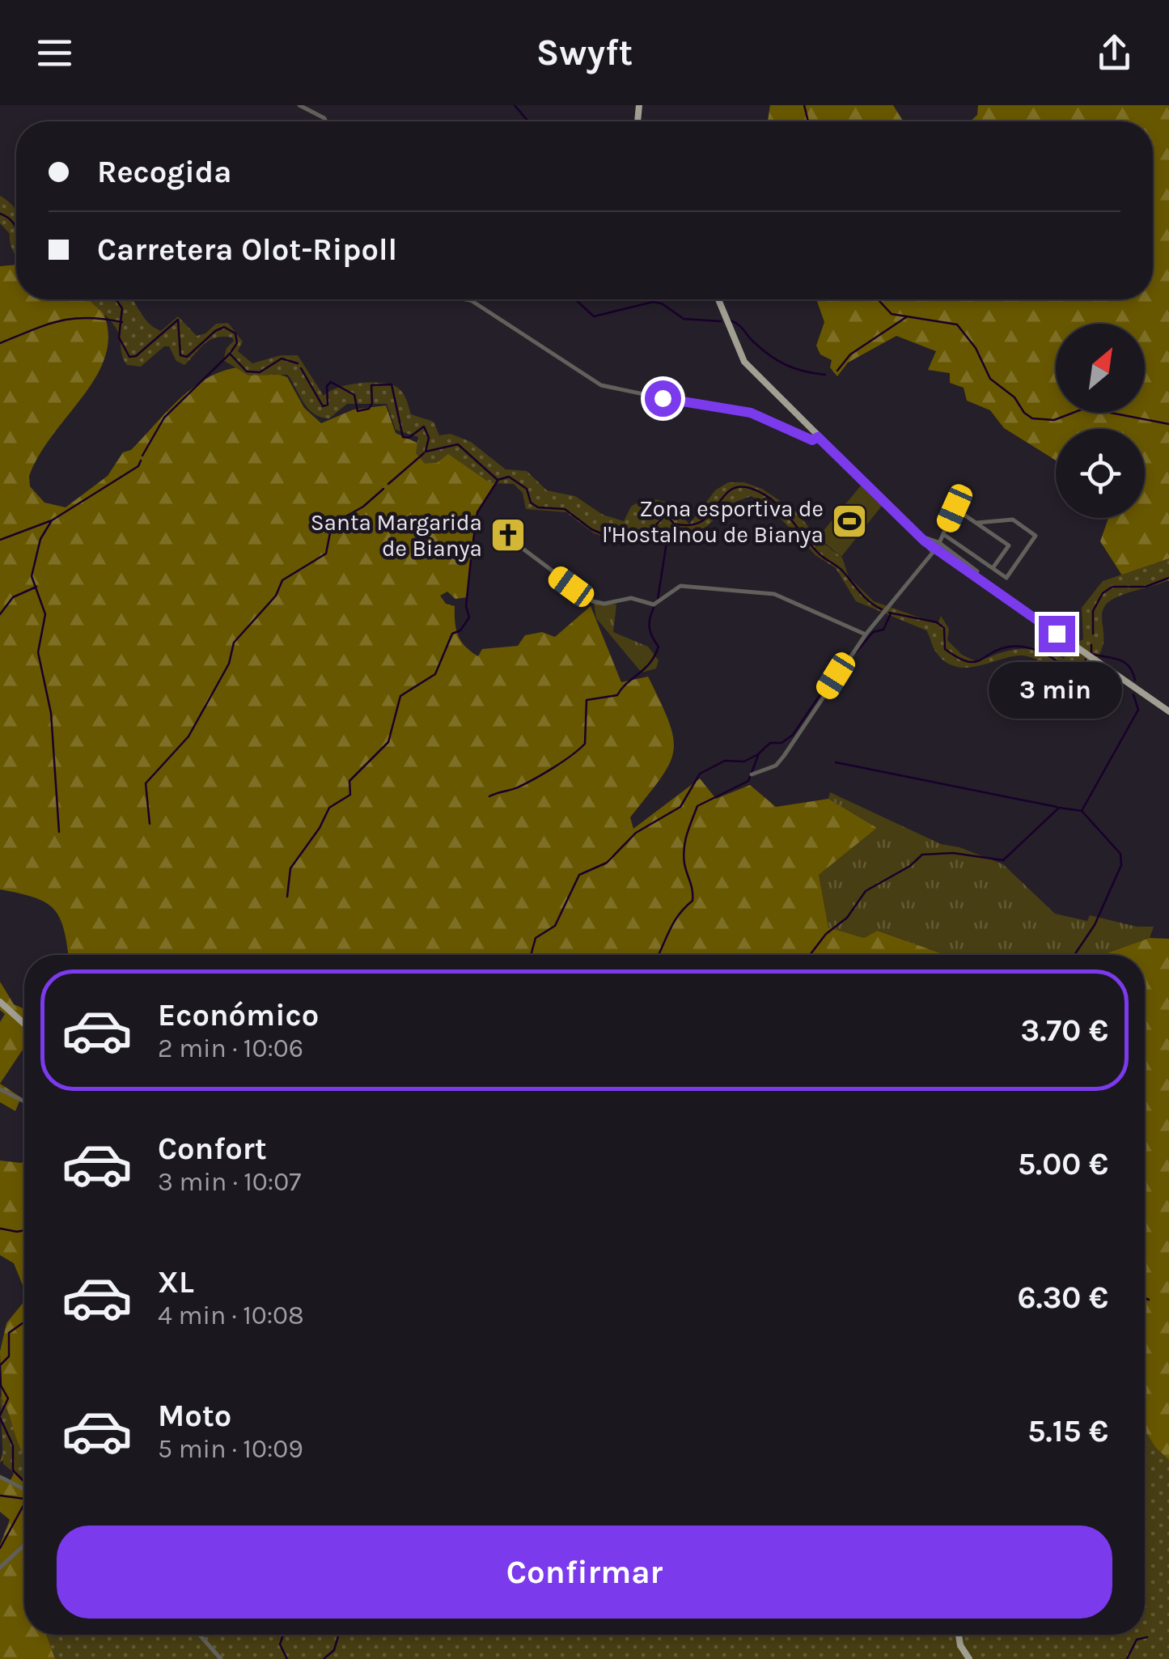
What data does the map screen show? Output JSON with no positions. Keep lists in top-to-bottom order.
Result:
{
  "places": {
    "sports": ["Zona esportiva de l'Hostalnou de Bianya"],
    "church": ["Santa Margarida de Bianya"]
  },
  "north": "top right",
  "page": {
    "header": "Swyft",
    "banner": ["Recogida", "Carretera Olot-Ripoll"],
    "bubble": "3 min",
    "list": [
      {
        "name": "Económico",
        "note": "2 min · 10:06",
        "value": "3.70 €"
      },
      {
        "name": "Confort",
        "note": "3 min · 10:07",
        "value": "5.00 €"
      },
      {
        "name": "XL",
        "note": "4 min · 10:08",
        "value": "6.30 €"
      },
      {
        "name": "Moto",
        "note": "5 min · 10:09",
        "value": "5.15 €"
      }
    ],
    "buttons": "Confirmar"
  }
}
